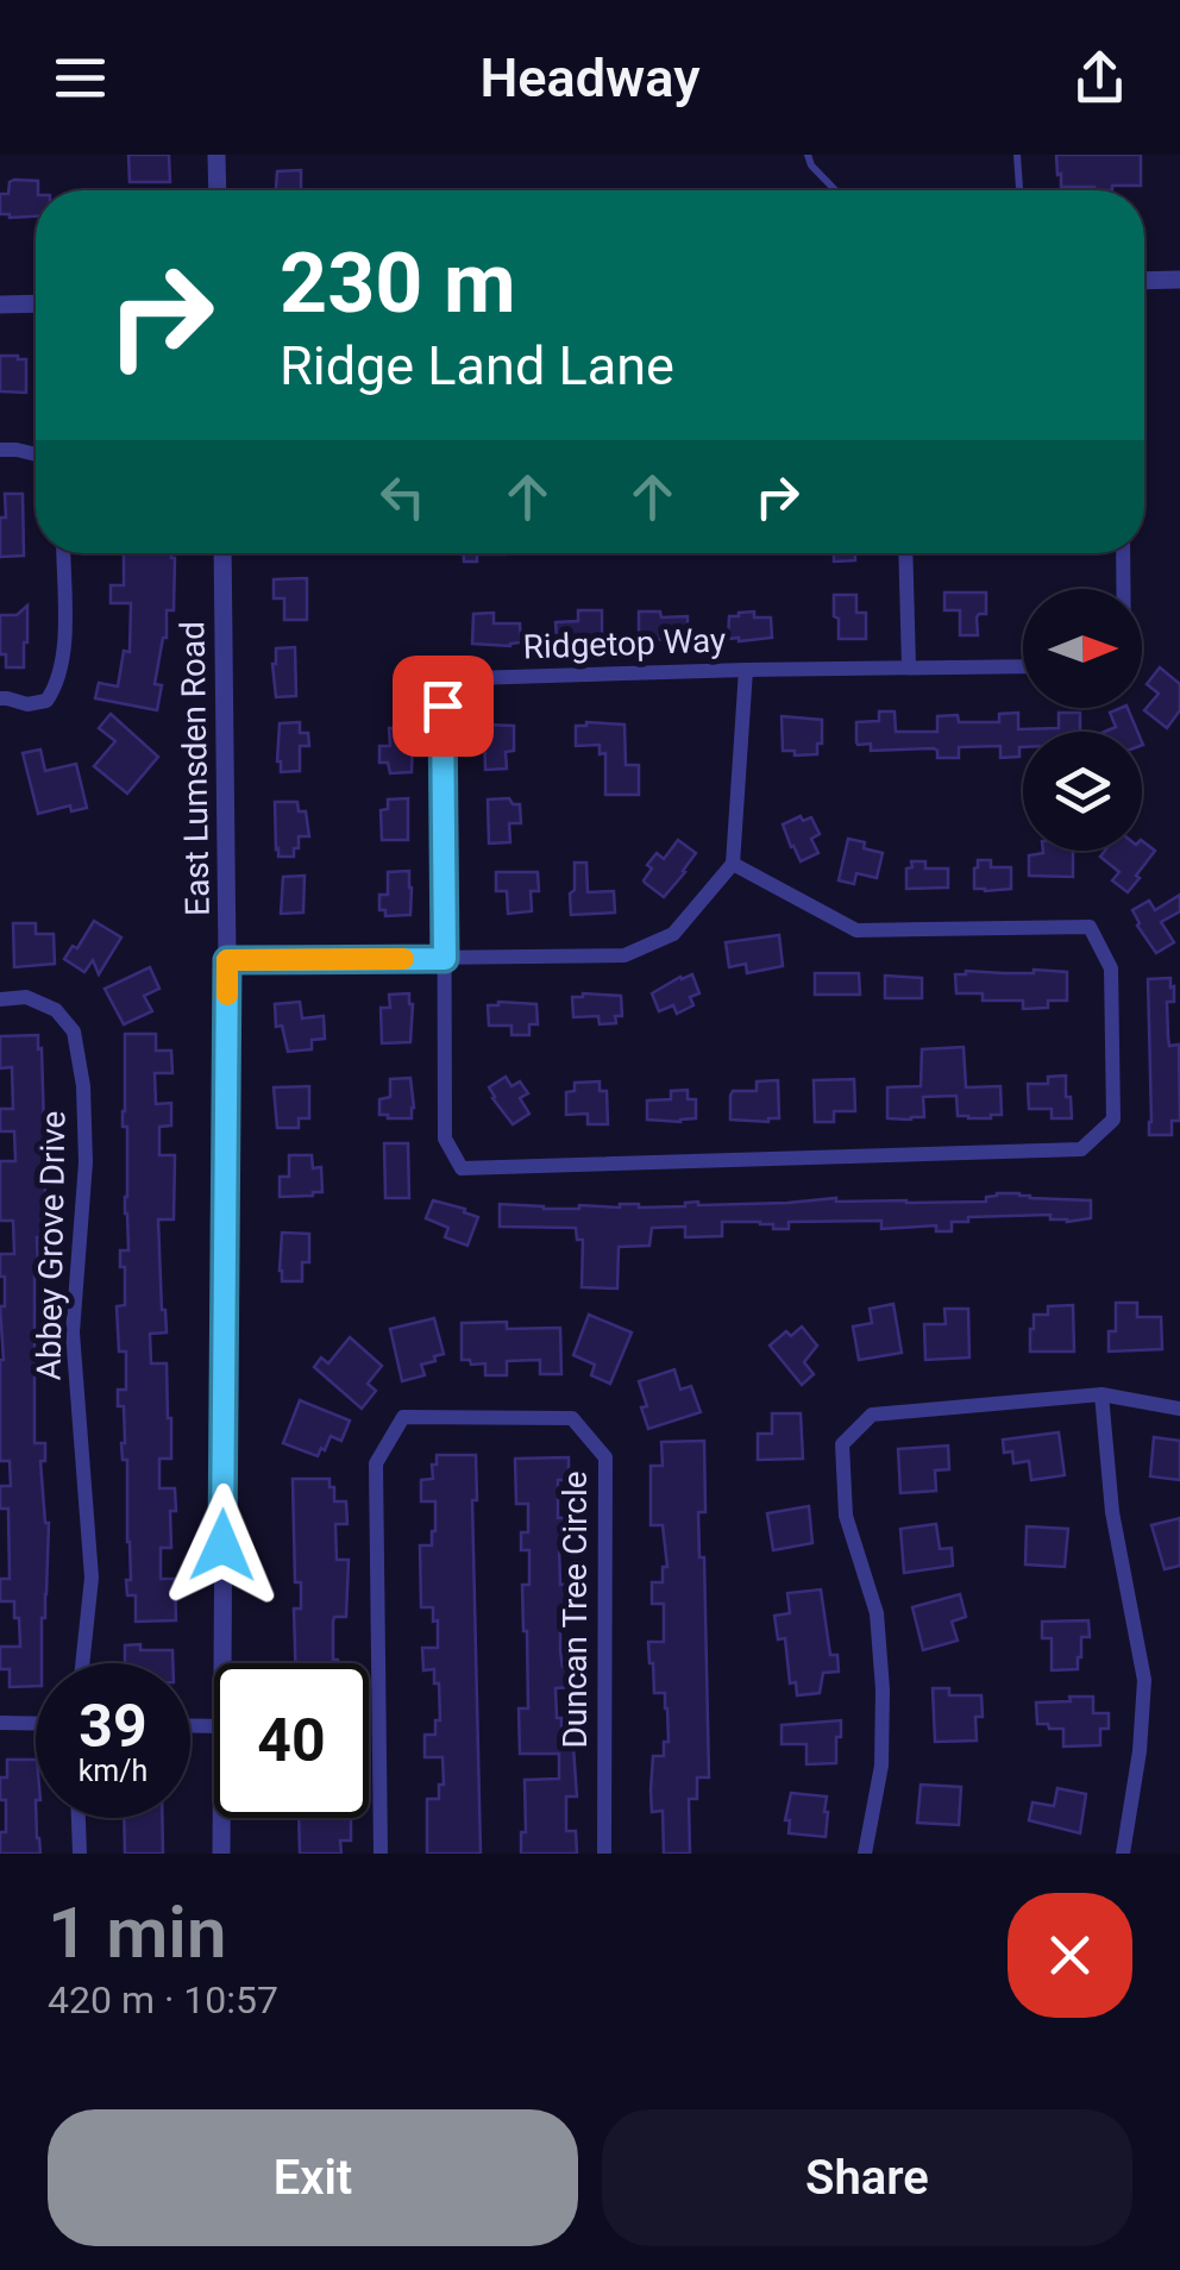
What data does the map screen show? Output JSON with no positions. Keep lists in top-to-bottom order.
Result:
{
  "streets": {
    "street": [
      "Ridgetop Way",
      "East Lumsden Road",
      "Abbey Grove Drive",
      "Duncan Tree Circle"
    ]
  },
  "north": "right",
  "page": {
    "header": "Headway",
    "turn": ["230 m", "Ridge Land Lane"],
    "speed": "39 km/h",
    "limit": "40",
    "heading": ["1 min", "420 m · 10:57"],
    "buttons": ["Exit", "Share"]
  }
}
